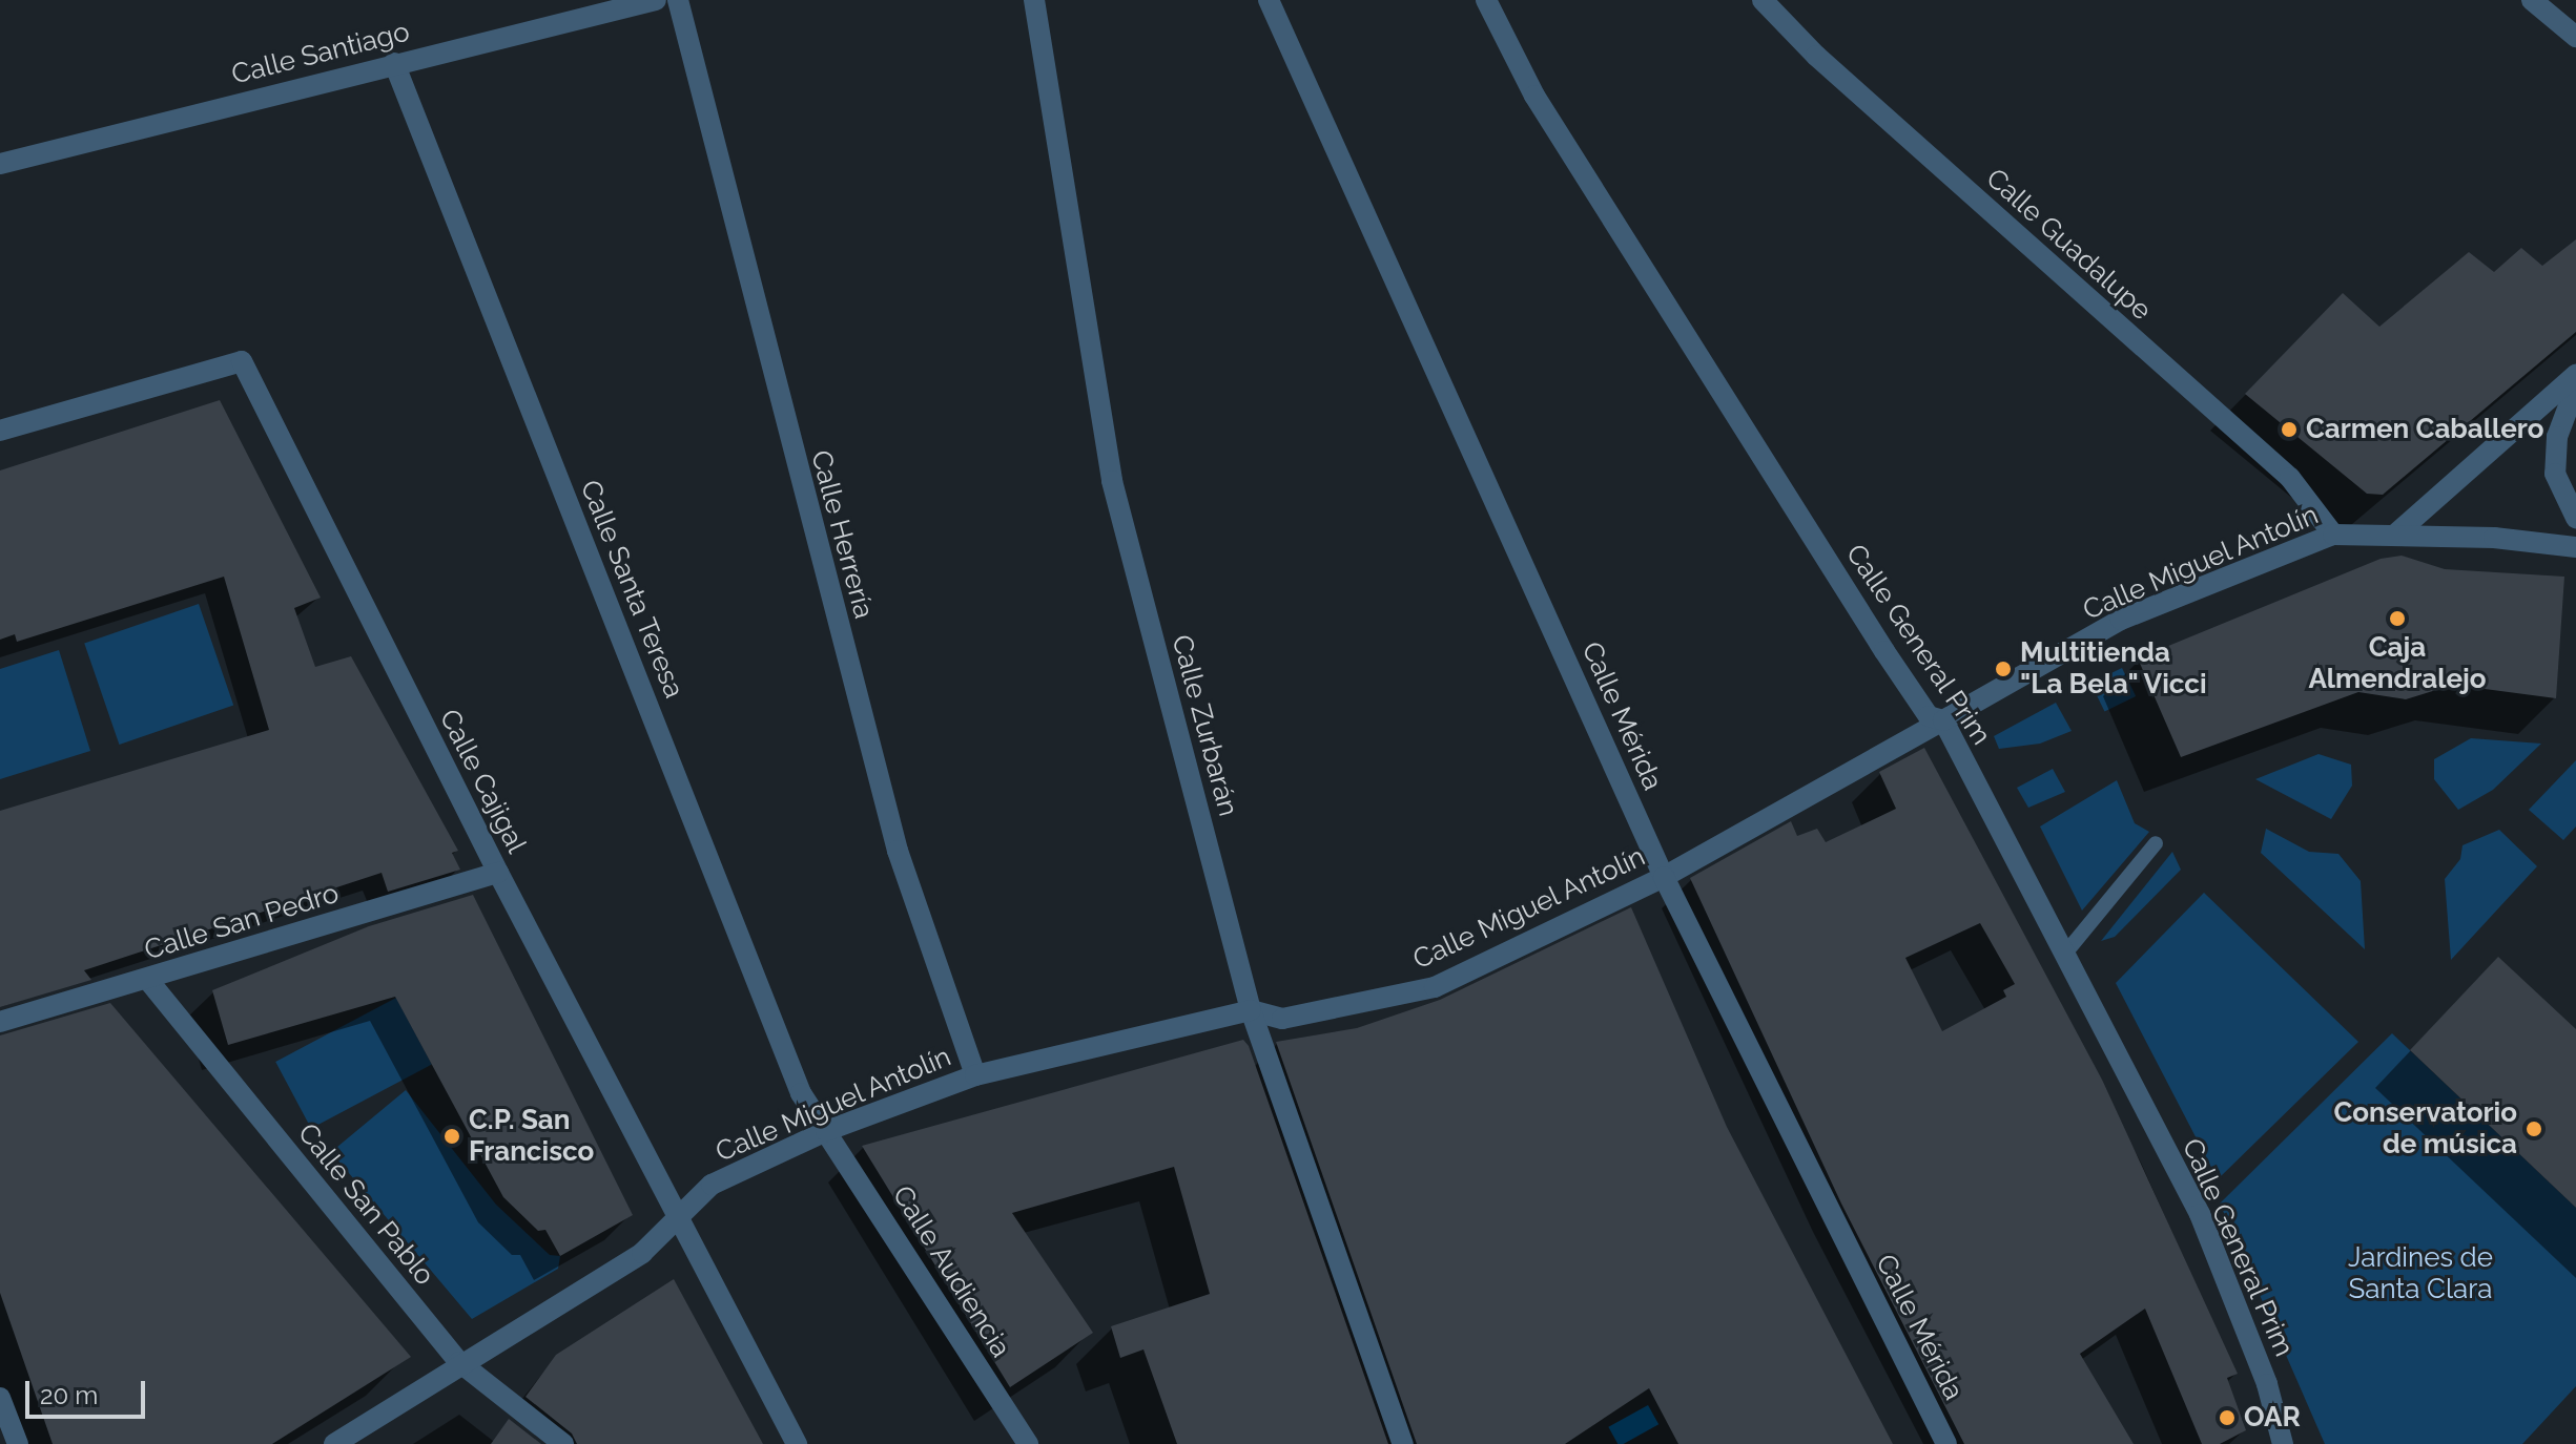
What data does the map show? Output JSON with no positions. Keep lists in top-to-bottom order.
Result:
{
  "streets": {
    "street": [
      "Calle Santiago",
      "Calle Guadalupe",
      "Calle Herrería",
      "Calle Miguel Antolín",
      "Calle Santa Teresa",
      "Calle General Prim",
      "Calle Mérida",
      "Calle Zurbarán",
      "Calle Cajigal",
      "Calle San Pedro",
      "Calle San Pablo",
      "Calle Audiencia"
    ]
  },
  "crossings": [
    ["Calle Santiago", "Calle Santa Teresa"],
    ["Calle Guadalupe", "Calle Miguel Antolín"],
    ["Calle Herrería", "Calle Miguel Antolín"],
    ["Calle Miguel Antolín", "Calle Santa Teresa"],
    ["Calle Miguel Antolín", "Calle General Prim"],
    ["Calle Miguel Antolín", "Calle Mérida"],
    ["Calle Miguel Antolín", "Calle Zurbarán"],
    ["Calle Miguel Antolín", "Calle Cajigal"],
    ["Calle Miguel Antolín", "Calle San Pablo"],
    ["Calle Miguel Antolín", "Calle Audiencia"],
    ["Calle Santa Teresa", "Calle Audiencia"],
    ["Calle Cajigal", "Calle San Pedro"],
    ["Calle San Pedro", "Calle San Pablo"]
  ],
  "parks": ["Jardines de Santa Clara"],
  "places": [
    "Carmen Caballero",
    "Caja Almendralejo",
    "Multitienda \"La Bela\" Vicci",
    "Conservatorio de música",
    "C.P. San Francisco",
    "OAR"
  ],
  "scale_bar": "20 m"
}
